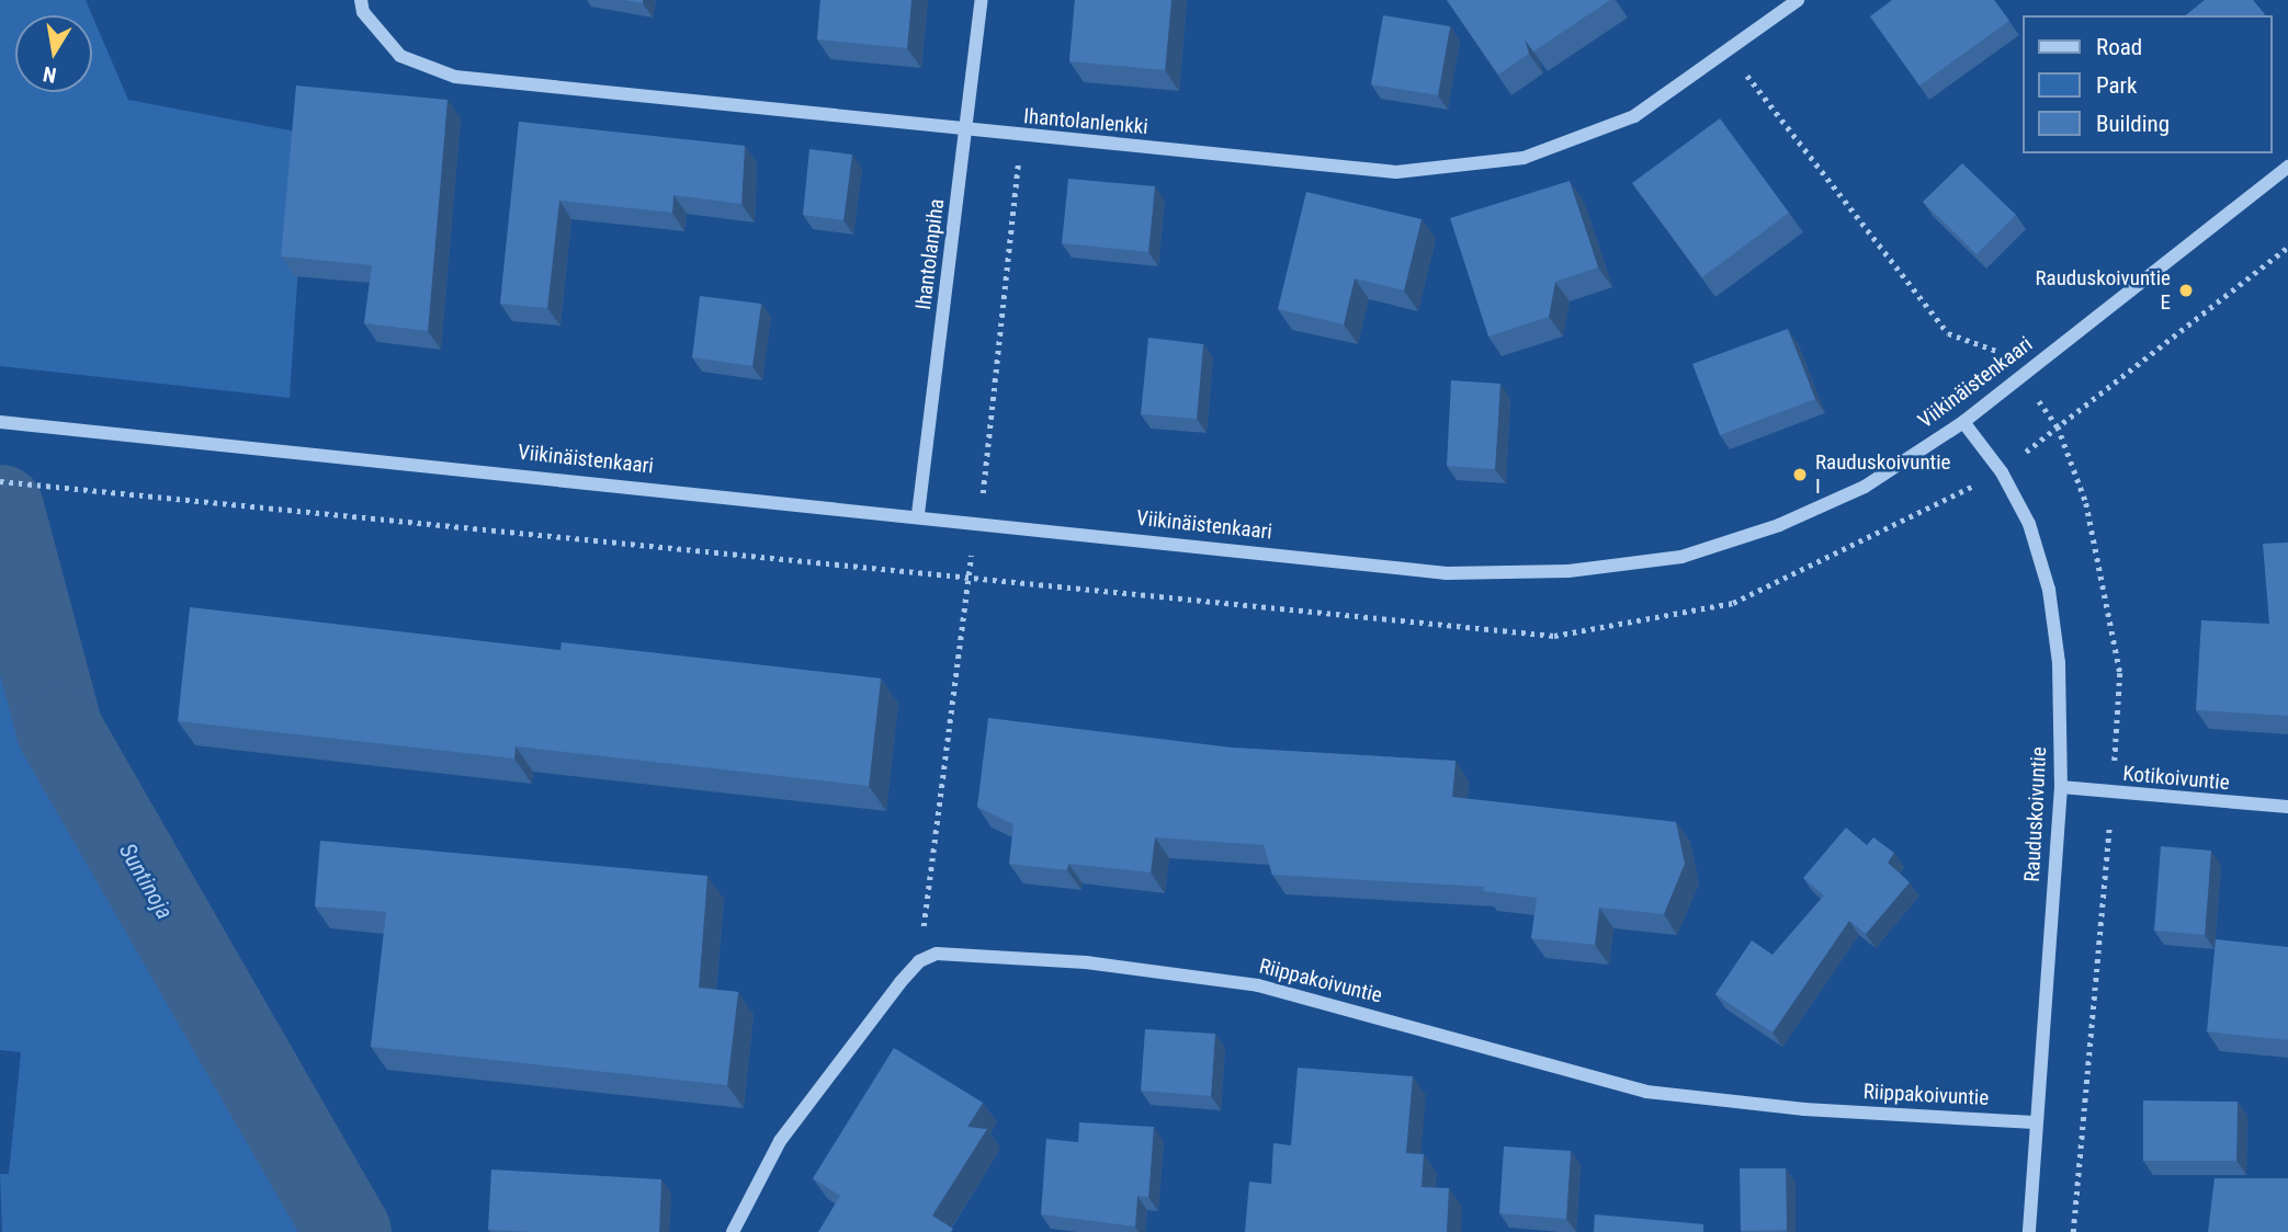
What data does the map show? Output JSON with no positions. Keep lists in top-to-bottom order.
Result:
{
  "streets": {
    "street": [
      "Ihantolanlenkki",
      "Ihantolanpiha",
      "Viikinäistenkaari",
      "Kotikoivuntie",
      "Rauduskoivuntie",
      "Riippakoivuntie"
    ]
  },
  "crossings": [
    ["Ihantolanlenkki", "Ihantolanpiha"],
    ["Ihantolanpiha", "Viikinäistenkaari"],
    ["Viikinäistenkaari", "Rauduskoivuntie"],
    ["Kotikoivuntie", "Rauduskoivuntie"],
    ["Rauduskoivuntie", "Riippakoivuntie"]
  ],
  "water": ["Suntinoja"],
  "places": ["Rauduskoivuntie E", "Rauduskoivuntie I"],
  "legend": ["Road", "Park", "Building"],
  "north": "bottom"
}
